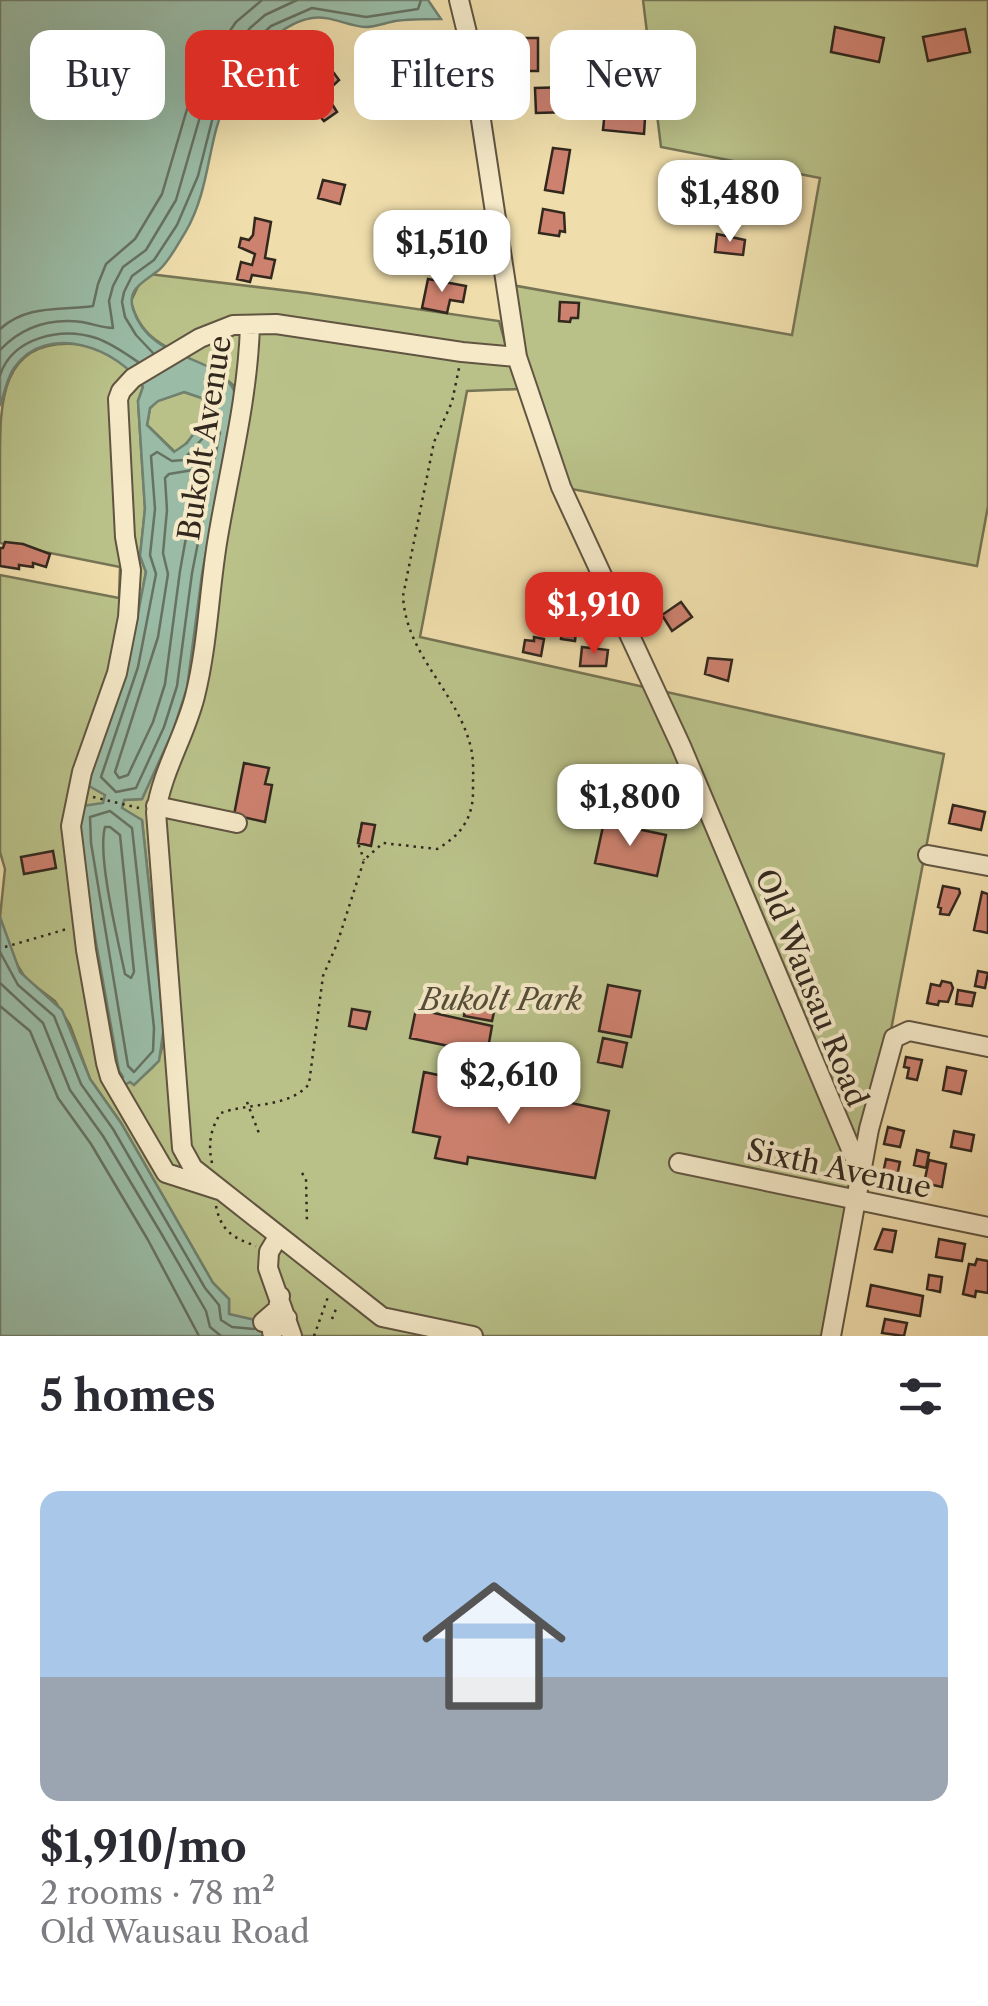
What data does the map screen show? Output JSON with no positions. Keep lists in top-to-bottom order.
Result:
{
  "streets": {
    "street": ["Bukolt Avenue", "Old Wausau Road", "Sixth Avenue"]
  },
  "parks": ["Bukolt Park"],
  "page": {
    "chip": [
      "Buy",
      "Rent",
      "Filters",
      "New"
    ],
    "price": [
      "$1,480",
      "$1,510",
      "$1,910",
      "$1,800",
      "$2,610"
    ],
    "heading": "5 homes",
    "list": [
      {
        "name": "$1,910/mo",
        "note": "2 rooms · 78 m² · Old Wausau Road"
      }
    ]
  }
}
